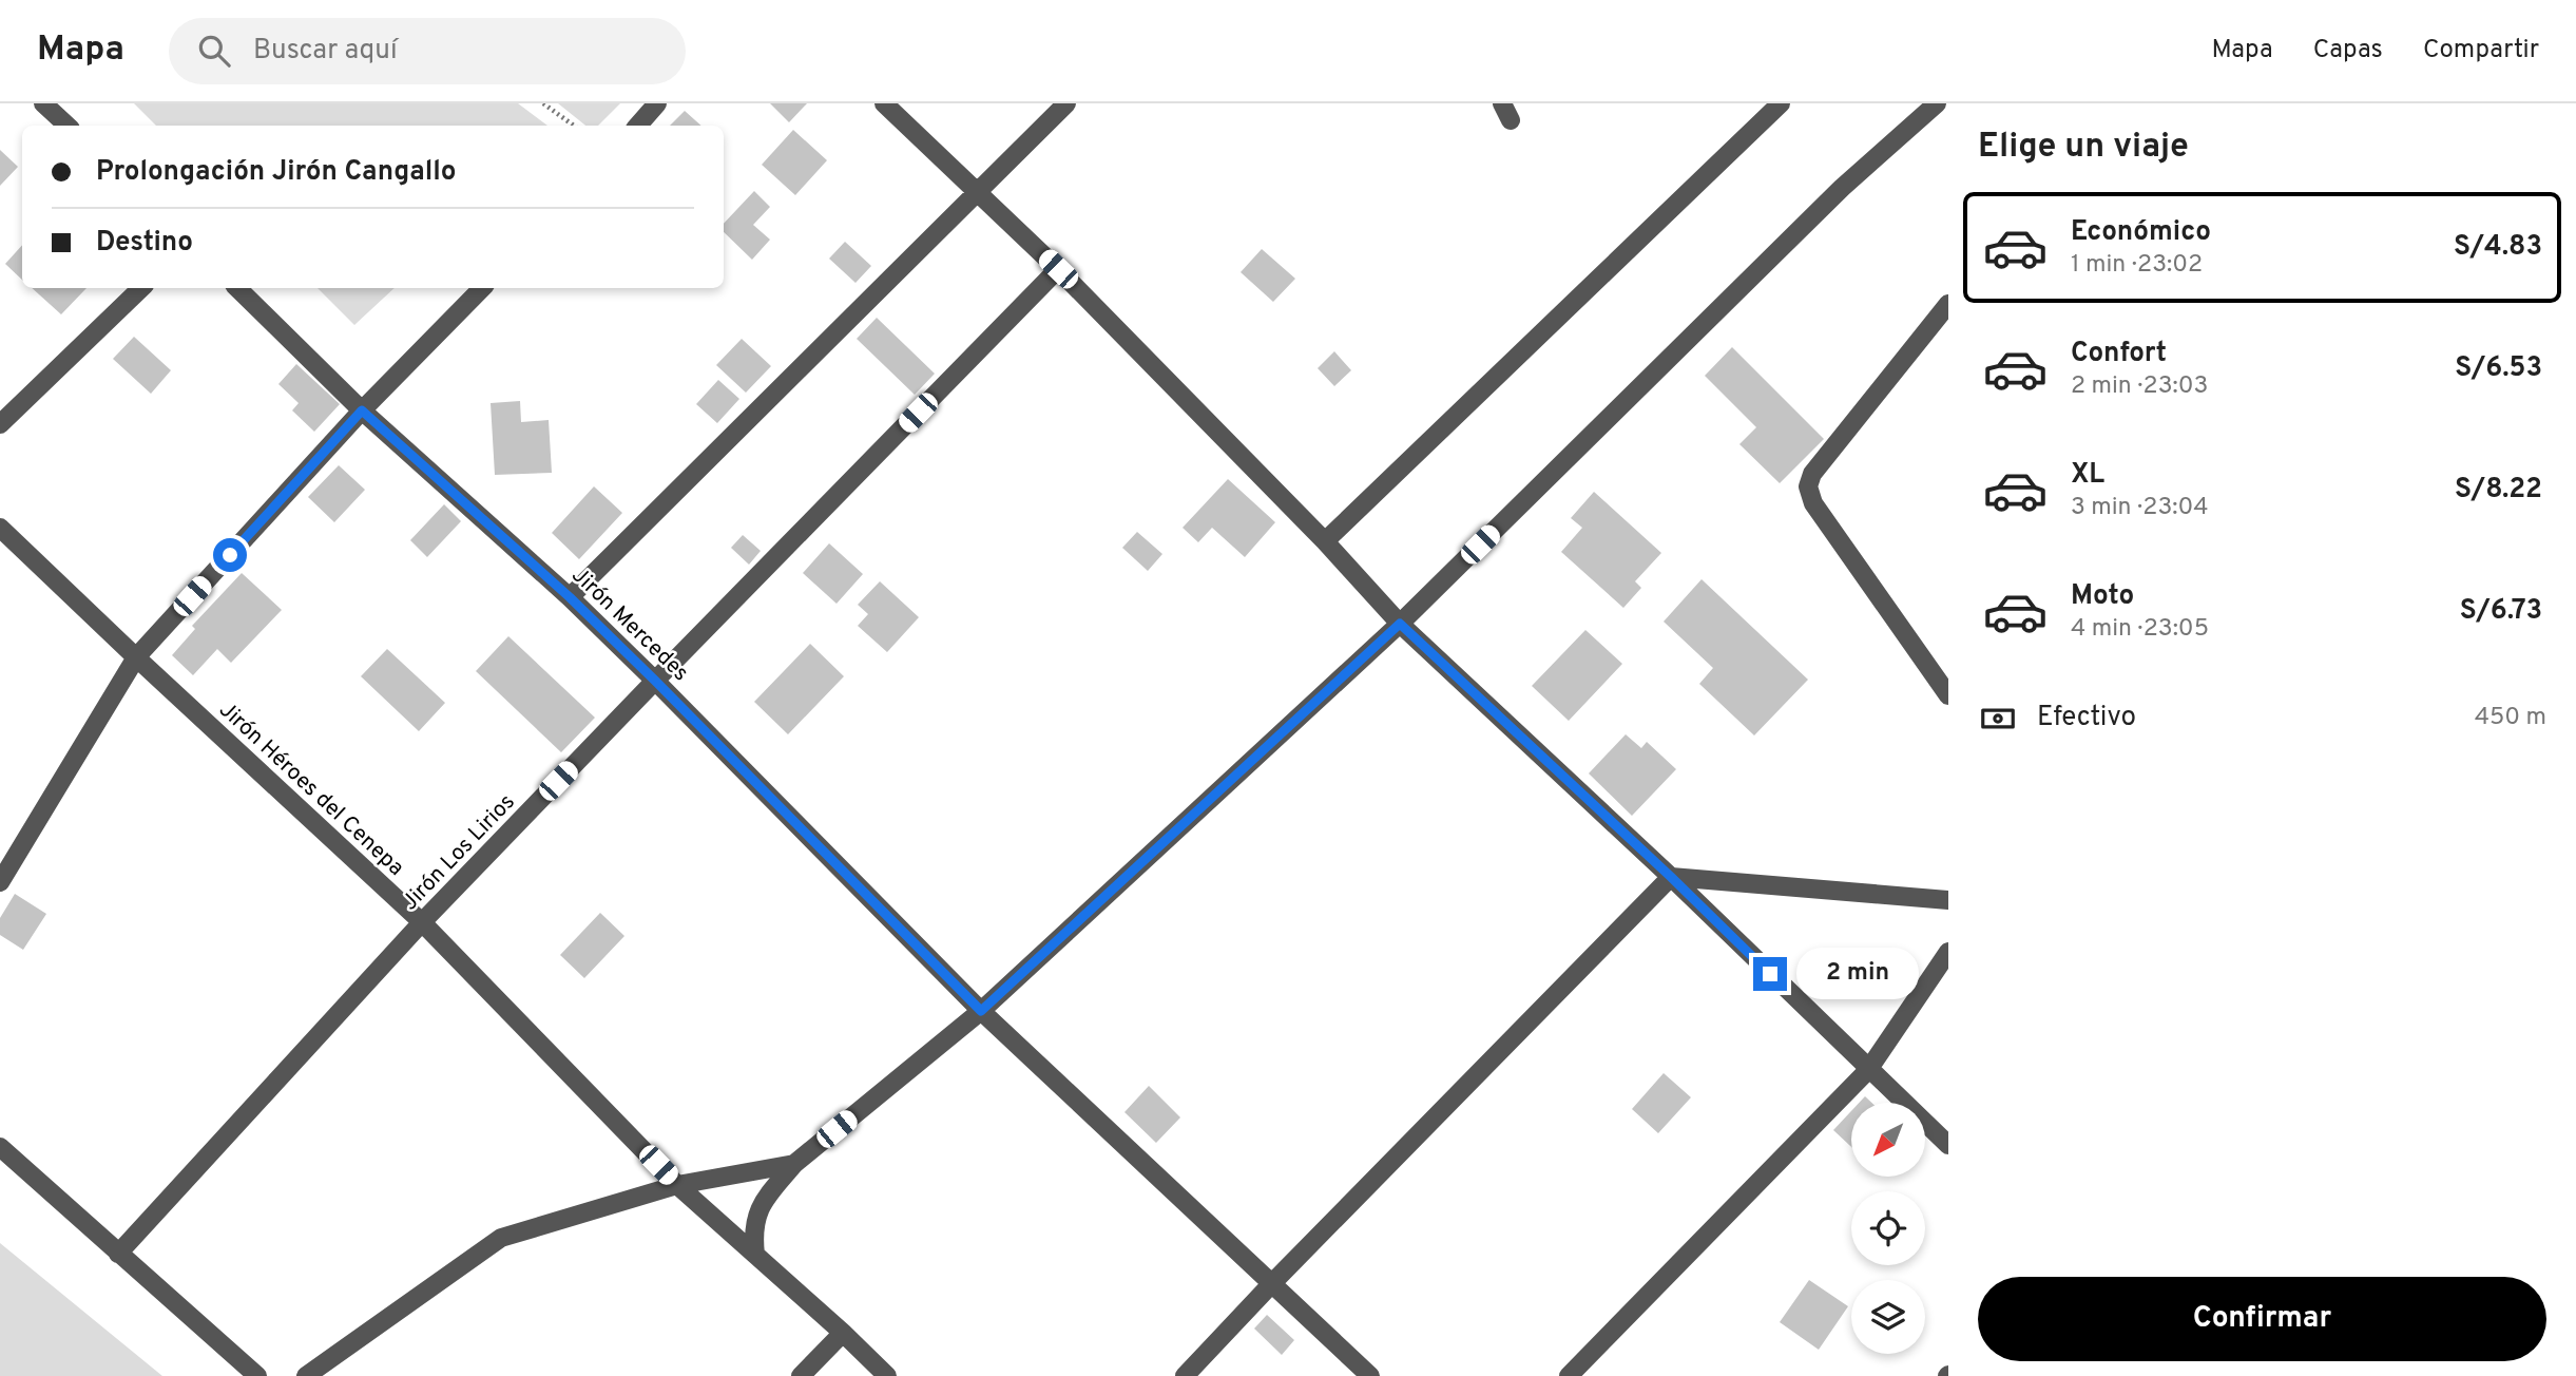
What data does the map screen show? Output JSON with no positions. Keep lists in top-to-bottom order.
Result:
{
  "streets": {
    "street": ["Jirón Mercedes", "Jirón Héroes del Cenepa", "Jirón Los Lirios"]
  },
  "crossings": [
    ["Jirón Mercedes", "Jirón Los Lirios"],
    ["Jirón Héroes del Cenepa", "Jirón Los Lirios"]
  ],
  "north": "bottom left",
  "page": {
    "header": "Mapa",
    "search": "Buscar aquí",
    "nav": ["Mapa", "Capas", "Compartir"],
    "heading": "Elige un viaje",
    "banner": ["Prolongación Jirón Cangallo", "Destino"],
    "list": [
      {
        "name": "Económico",
        "note": "1 min · 23:02",
        "value": "S/4.83"
      },
      {
        "name": "Confort",
        "note": "2 min · 23:03",
        "value": "S/6.53"
      },
      {
        "name": "XL",
        "note": "3 min · 23:04",
        "value": "S/8.22"
      },
      {
        "name": "Moto",
        "note": "4 min · 23:05",
        "value": "S/6.73"
      }
    ],
    "pay": ["Efectivo", "450 m"],
    "bubble": "2 min",
    "buttons": "Confirmar"
  }
}
